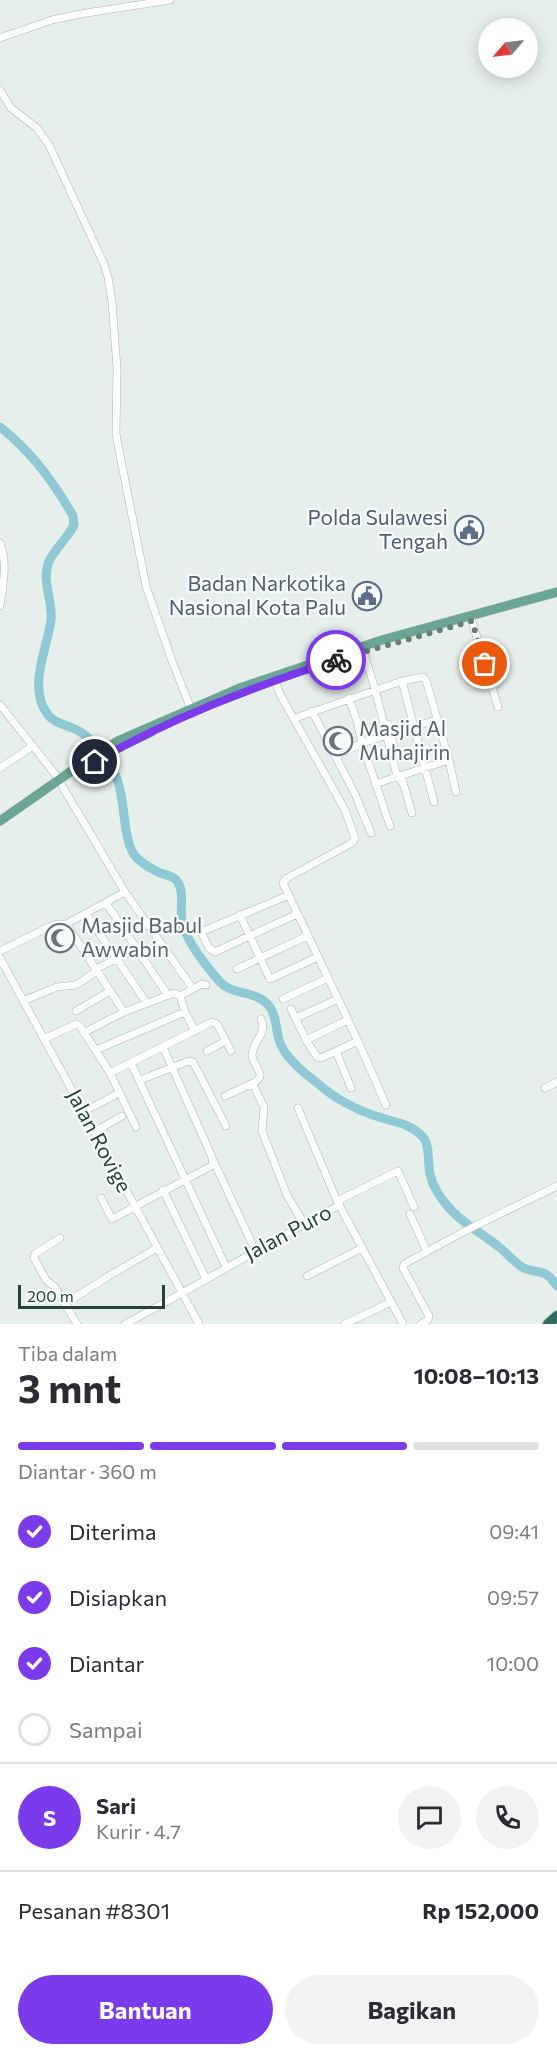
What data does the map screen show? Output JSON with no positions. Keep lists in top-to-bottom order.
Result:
{
  "streets": {
    "street": ["Jalan Rovige", "Jalan Puro"]
  },
  "crossings": [
    ["Jalan Rovige", "Jalan Puro"]
  ],
  "places": {
    "public building": ["Polda Sulawesi Tengah", "Badan Narkotika Nasional Kota Palu"],
    "mosque": ["Masjid Al Muhajirin", "Masjid Babul Awwabin"]
  },
  "scale_bar": "200 m",
  "north": "bottom left",
  "page": {
    "scale": "200 m",
    "heading": ["3 mnt", "Tiba dalam", "10:08–10:13"],
    "panel": [
      "Sari",
      "Kurir · 4.7",
      "Pesanan #8301",
      "Rp 152,000"
    ],
    "bar": "Diantar · 360 m",
    "list": [
      ["Diterima", "09:41"],
      ["Disiapkan", "09:57"],
      ["Diantar", "10:00"],
      "Sampai"
    ],
    "round": "S",
    "buttons": ["Bantuan", "Bagikan"]
  }
}
